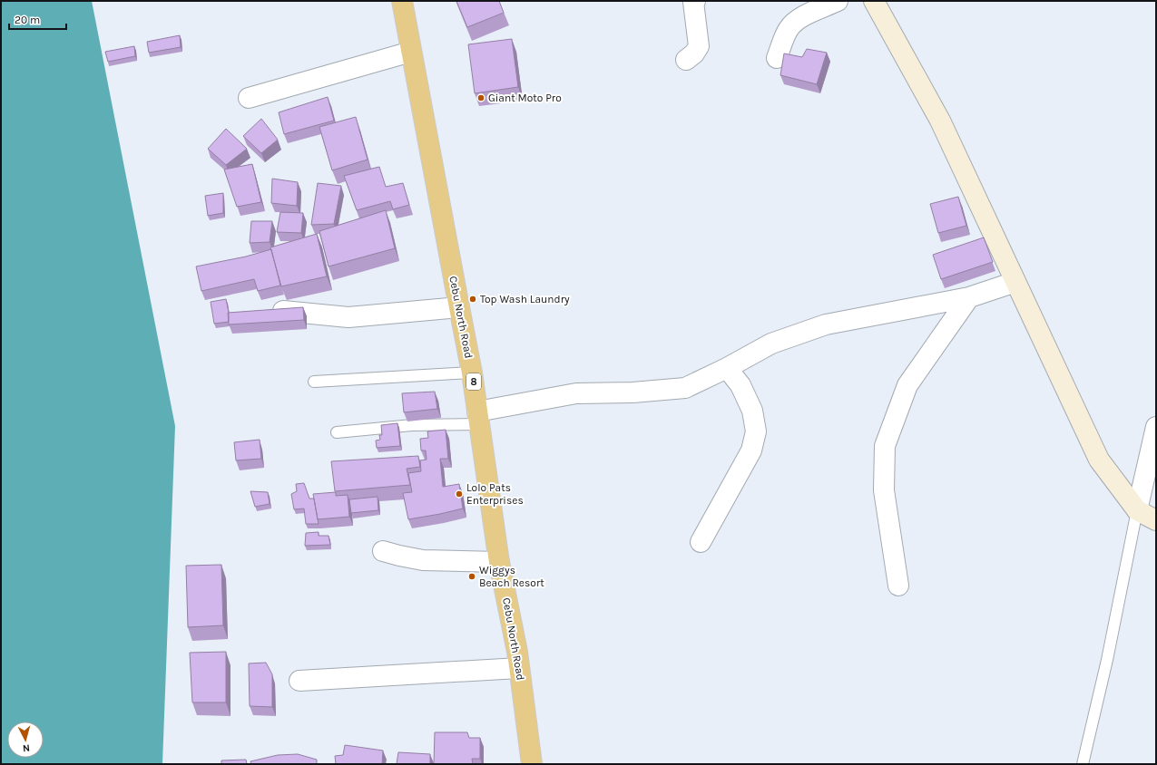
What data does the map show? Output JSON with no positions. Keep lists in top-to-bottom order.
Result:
{
  "streets": {
    "highway": ["Cebu North Road", "8"]
  },
  "places": [
    "Giant Moto Pro",
    "Top Wash Laundry",
    "Lolo Pats Enterprises",
    "Wiggys Beach Resort"
  ],
  "scale_bar": "20 m",
  "north": "bottom"
}
